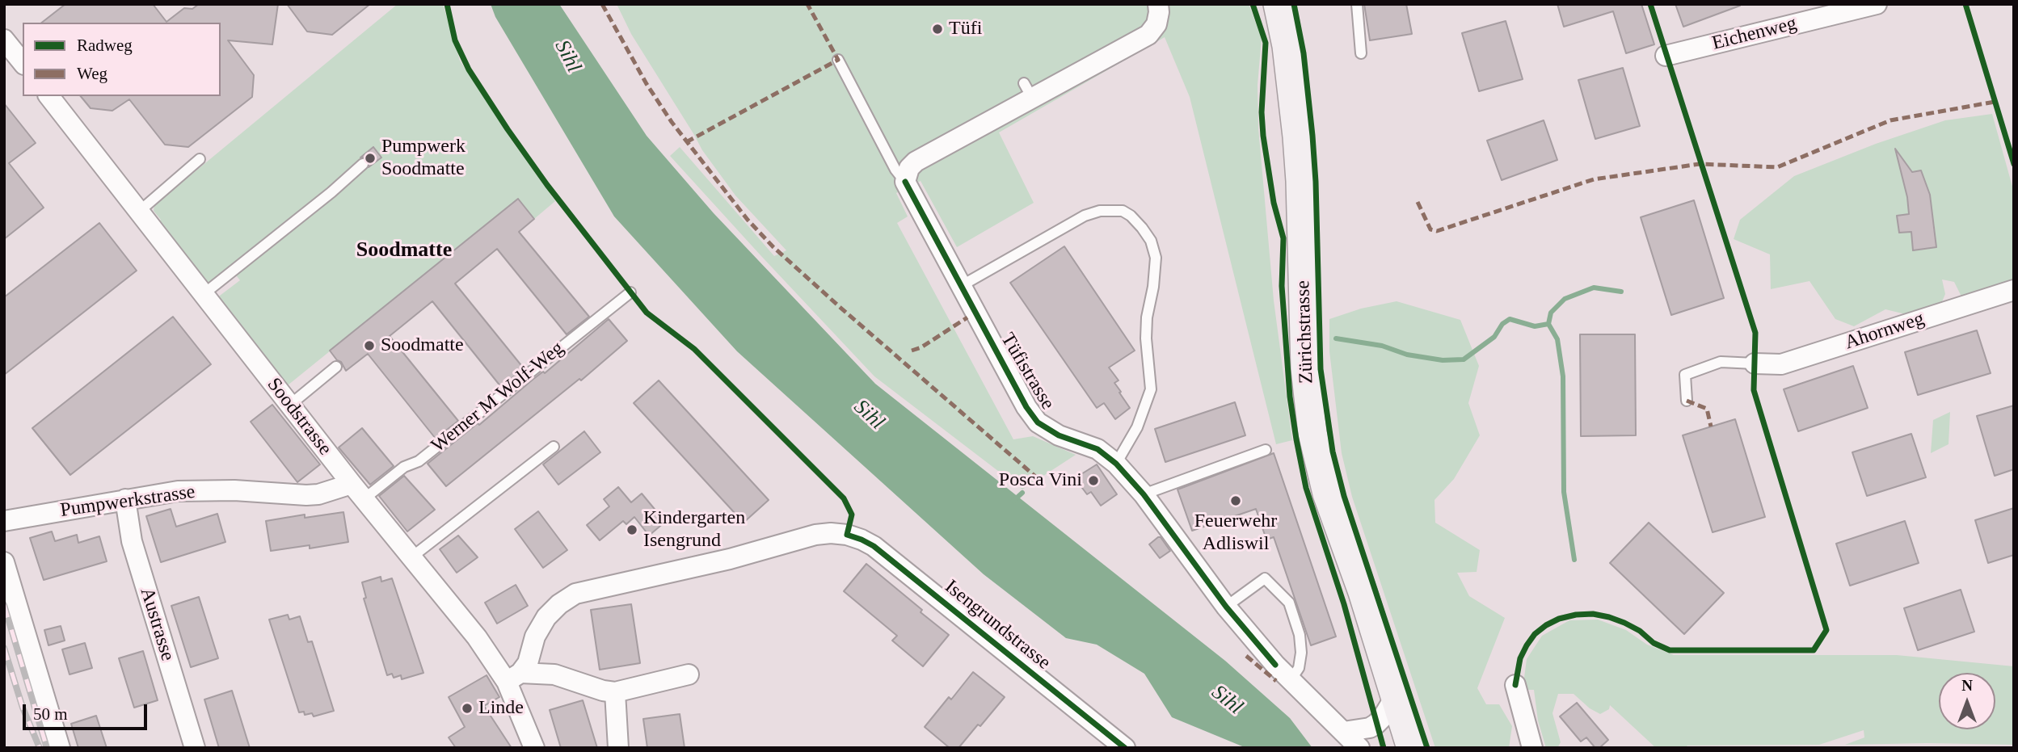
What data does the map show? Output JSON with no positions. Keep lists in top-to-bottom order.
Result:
{
  "streets": {
    "main road": ["Zürichstrasse"],
    "street": [
      "Eichenweg",
      "Ahornweg",
      "Tüfistrasse",
      "Soodstrasse",
      "Pumpwerkstrasse",
      "Austrasse",
      "Isengrundstrasse"
    ],
    "lane": ["Werner M Wolf-Weg"]
  },
  "crossings": [
    ["Werner M Wolf-Weg", "Soodstrasse"],
    ["Werner M Wolf-Weg", "Pumpwerkstrasse"],
    ["Soodstrasse", "Pumpwerkstrasse"],
    ["Soodstrasse", "Isengrundstrasse"],
    ["Pumpwerkstrasse", "Austrasse"]
  ],
  "districts": ["Soodmatte"],
  "water": ["Sihl"],
  "places": [
    "Tüfi",
    "Pumpwerk Soodmatte",
    "Soodmatte",
    "Posca Vini",
    "Feuerwehr Adliswil",
    "Kindergarten Isengrund",
    "Linde"
  ],
  "legend": ["Radweg", "Weg"],
  "scale_bar": "50 m",
  "north": "top"
}
